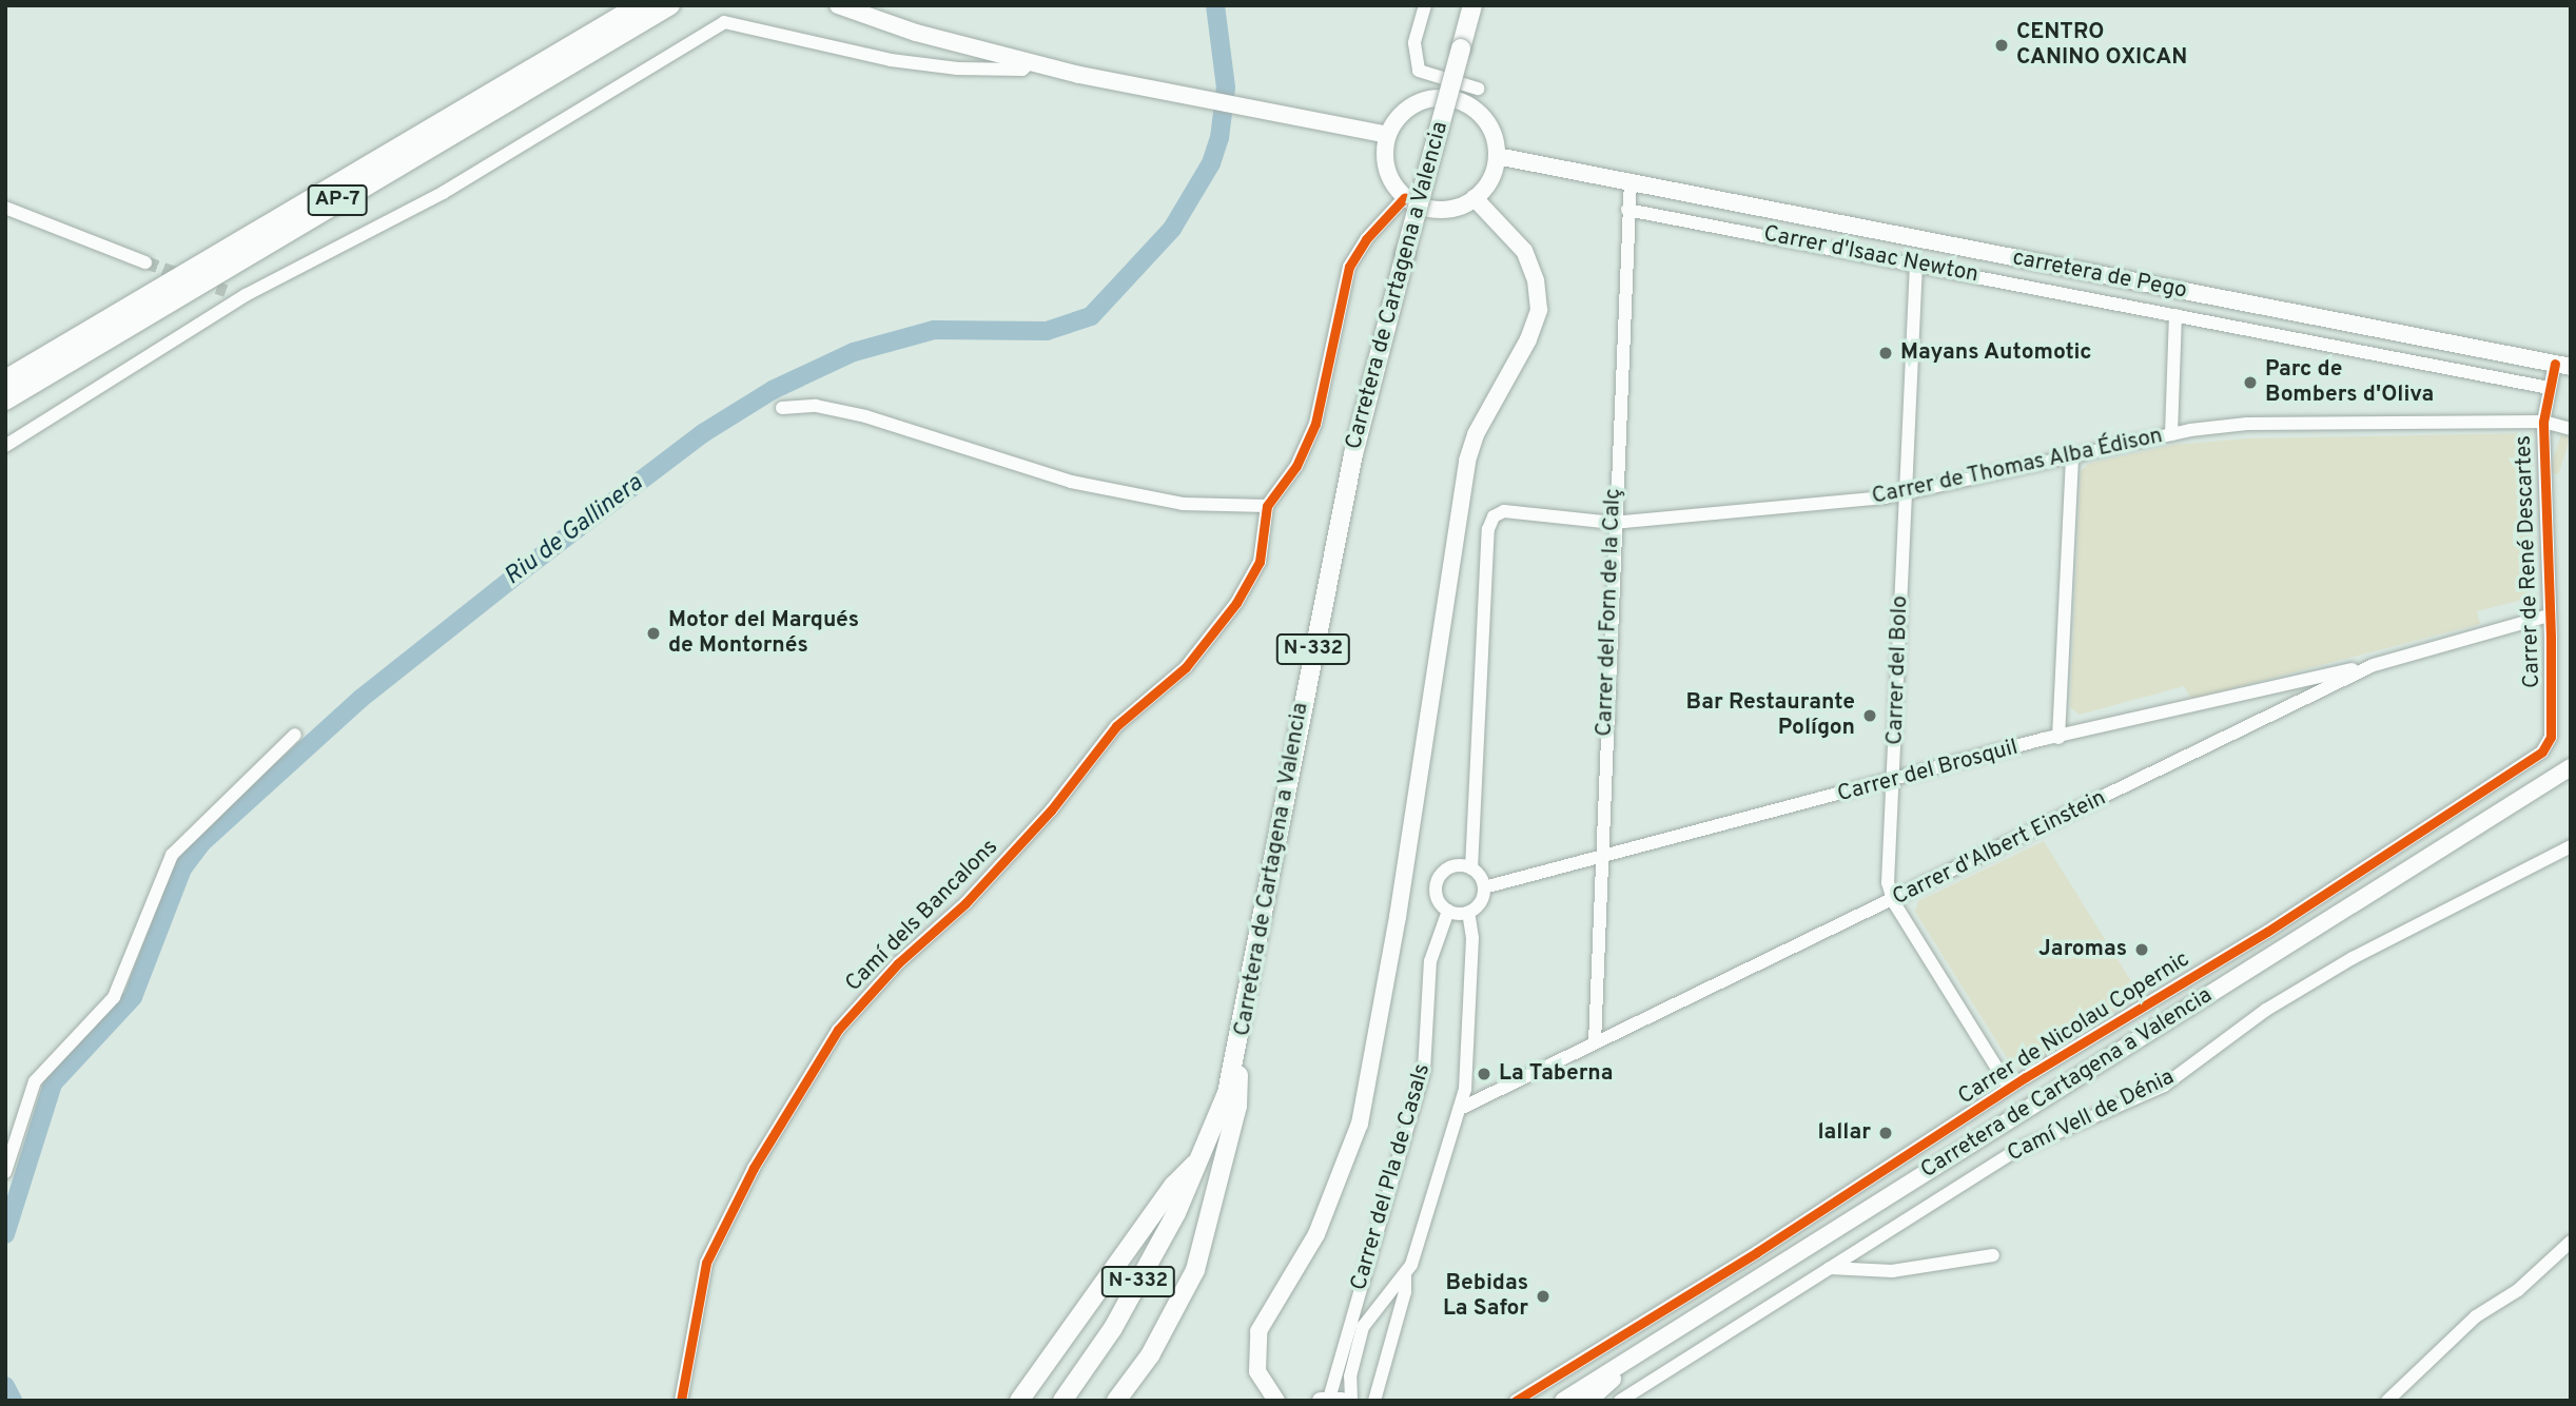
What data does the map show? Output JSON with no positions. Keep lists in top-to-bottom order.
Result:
{
  "streets": {
    "highway": ["AP-7", "Carretera de Cartagena a Valencia", "N-332"],
    "main road": ["carretera de Pego"],
    "street": [
      "Carrer d'Isaac Newton",
      "Carrer de Thomas Alba Édison",
      "Carrer de René Descartes",
      "Carrer del Forn de la Calç",
      "Carrer del Bolo",
      "Carrer del Brosquil",
      "Carrer d'Albert Einstein",
      "Camí dels Bancalons",
      "Carrer de Nicolau Copernic",
      "Camí Vell de Dénia",
      "Carrer del Pla de Casals"
    ]
  },
  "crossings": [
    ["Carrer d'Isaac Newton", "Carrer de René Descartes"],
    ["Carrer d'Isaac Newton", "Carrer del Forn de la Calç"],
    ["Carrer d'Isaac Newton", "Carrer del Bolo"],
    ["carretera de Pego", "Carrer de René Descartes"],
    ["carretera de Pego", "Carrer del Forn de la Calç"],
    ["Carrer de Thomas Alba Édison", "Carrer de René Descartes"],
    ["Carrer de Thomas Alba Édison", "Carrer del Forn de la Calç"],
    ["Carrer de Thomas Alba Édison", "Carrer del Bolo"],
    ["Carrer de Thomas Alba Édison", "Carrer del Brosquil"],
    ["Carrer de Thomas Alba Édison", "Carrer del Pla de Casals"],
    ["Carrer de René Descartes", "Carrer d'Albert Einstein"],
    ["Carrer de René Descartes", "Carrer de Nicolau Copernic"],
    ["Carrer del Forn de la Calç", "Carrer del Brosquil"],
    ["Carrer del Forn de la Calç", "Carrer d'Albert Einstein"],
    ["Carrer del Bolo", "Carrer del Brosquil"],
    ["Carrer del Bolo", "Carrer d'Albert Einstein"],
    ["Carrer del Bolo", "Carrer de Nicolau Copernic"],
    ["Carrer del Brosquil", "Carrer d'Albert Einstein"],
    ["Carrer del Brosquil", "Carrer del Pla de Casals"],
    ["Carrer d'Albert Einstein", "Carrer del Pla de Casals"]
  ],
  "water": ["Riu de Gallinera"],
  "places": [
    "CENTRO CANINO OXICAN",
    "Mayans Automotic",
    "Parc de Bombers d'Oliva",
    "Motor del Marqués de Montornés",
    "Bar Restaurante Polígon",
    "Jaromas",
    "La Taberna",
    "lallar",
    "Bebidas La Safor"
  ]
}
